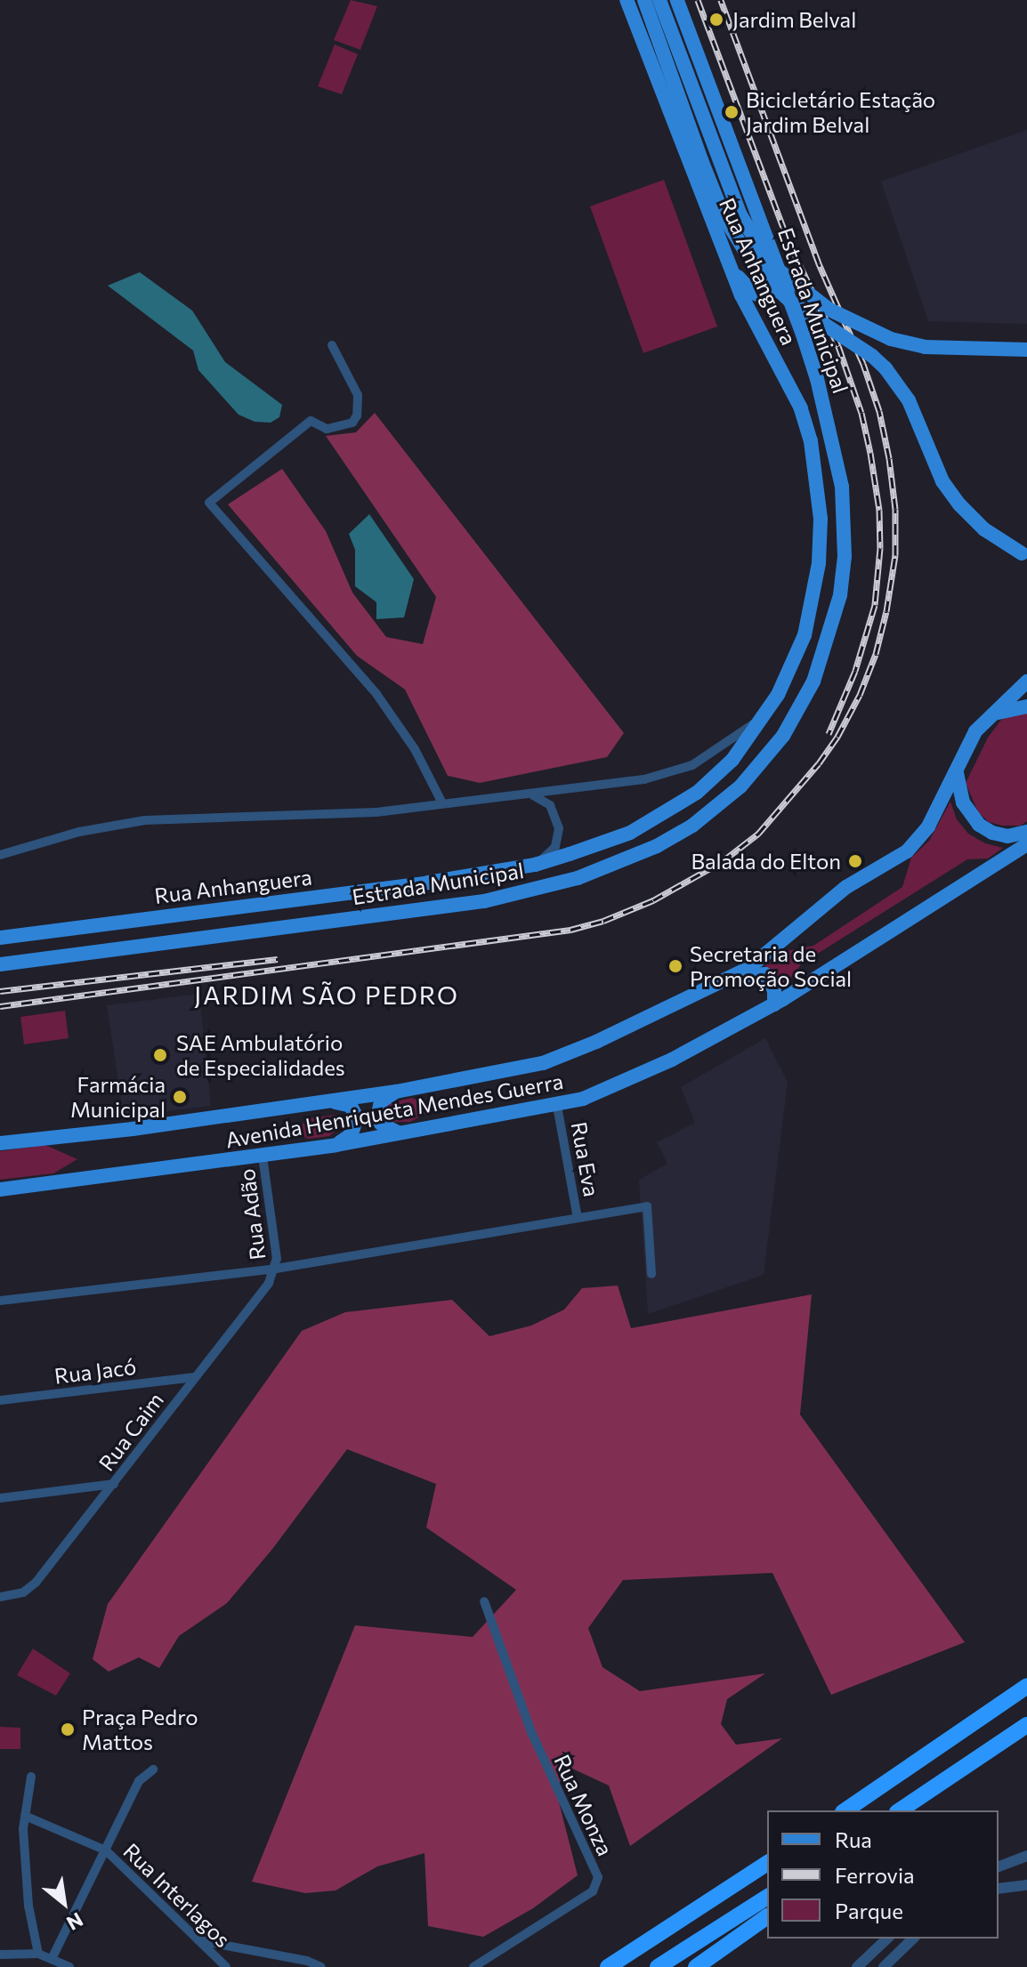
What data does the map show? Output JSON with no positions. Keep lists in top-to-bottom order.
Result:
{
  "streets": {
    "main road": ["Rua Anhanguera", "Estrada Municipal", "Avenida Henriqueta Mendes Guerra"],
    "street": [
      "Rua Eva",
      "Rua Adão",
      "Rua Jacó",
      "Rua Caim",
      "Rua Monza",
      "Rua Interlagos"
    ]
  },
  "crossings": [
    ["Avenida Henriqueta Mendes Guerra", "Rua Eva"],
    ["Avenida Henriqueta Mendes Guerra", "Rua Adão"],
    ["Rua Adão", "Rua Caim"],
    ["Rua Jacó", "Rua Caim"]
  ],
  "districts": ["JARDIM SÃO PEDRO"],
  "places": [
    "Jardim Belval",
    "Bicicletário Estação Jardim Belval",
    "Balada do Elton",
    "Secretaria de Promoção Social",
    "SAE Ambulatório de Especialidades",
    "Farmácia Municipal",
    "Praça Pedro Mattos"
  ],
  "legend": ["Rua", "Ferrovia", "Parque"],
  "north": "bottom right"
}
